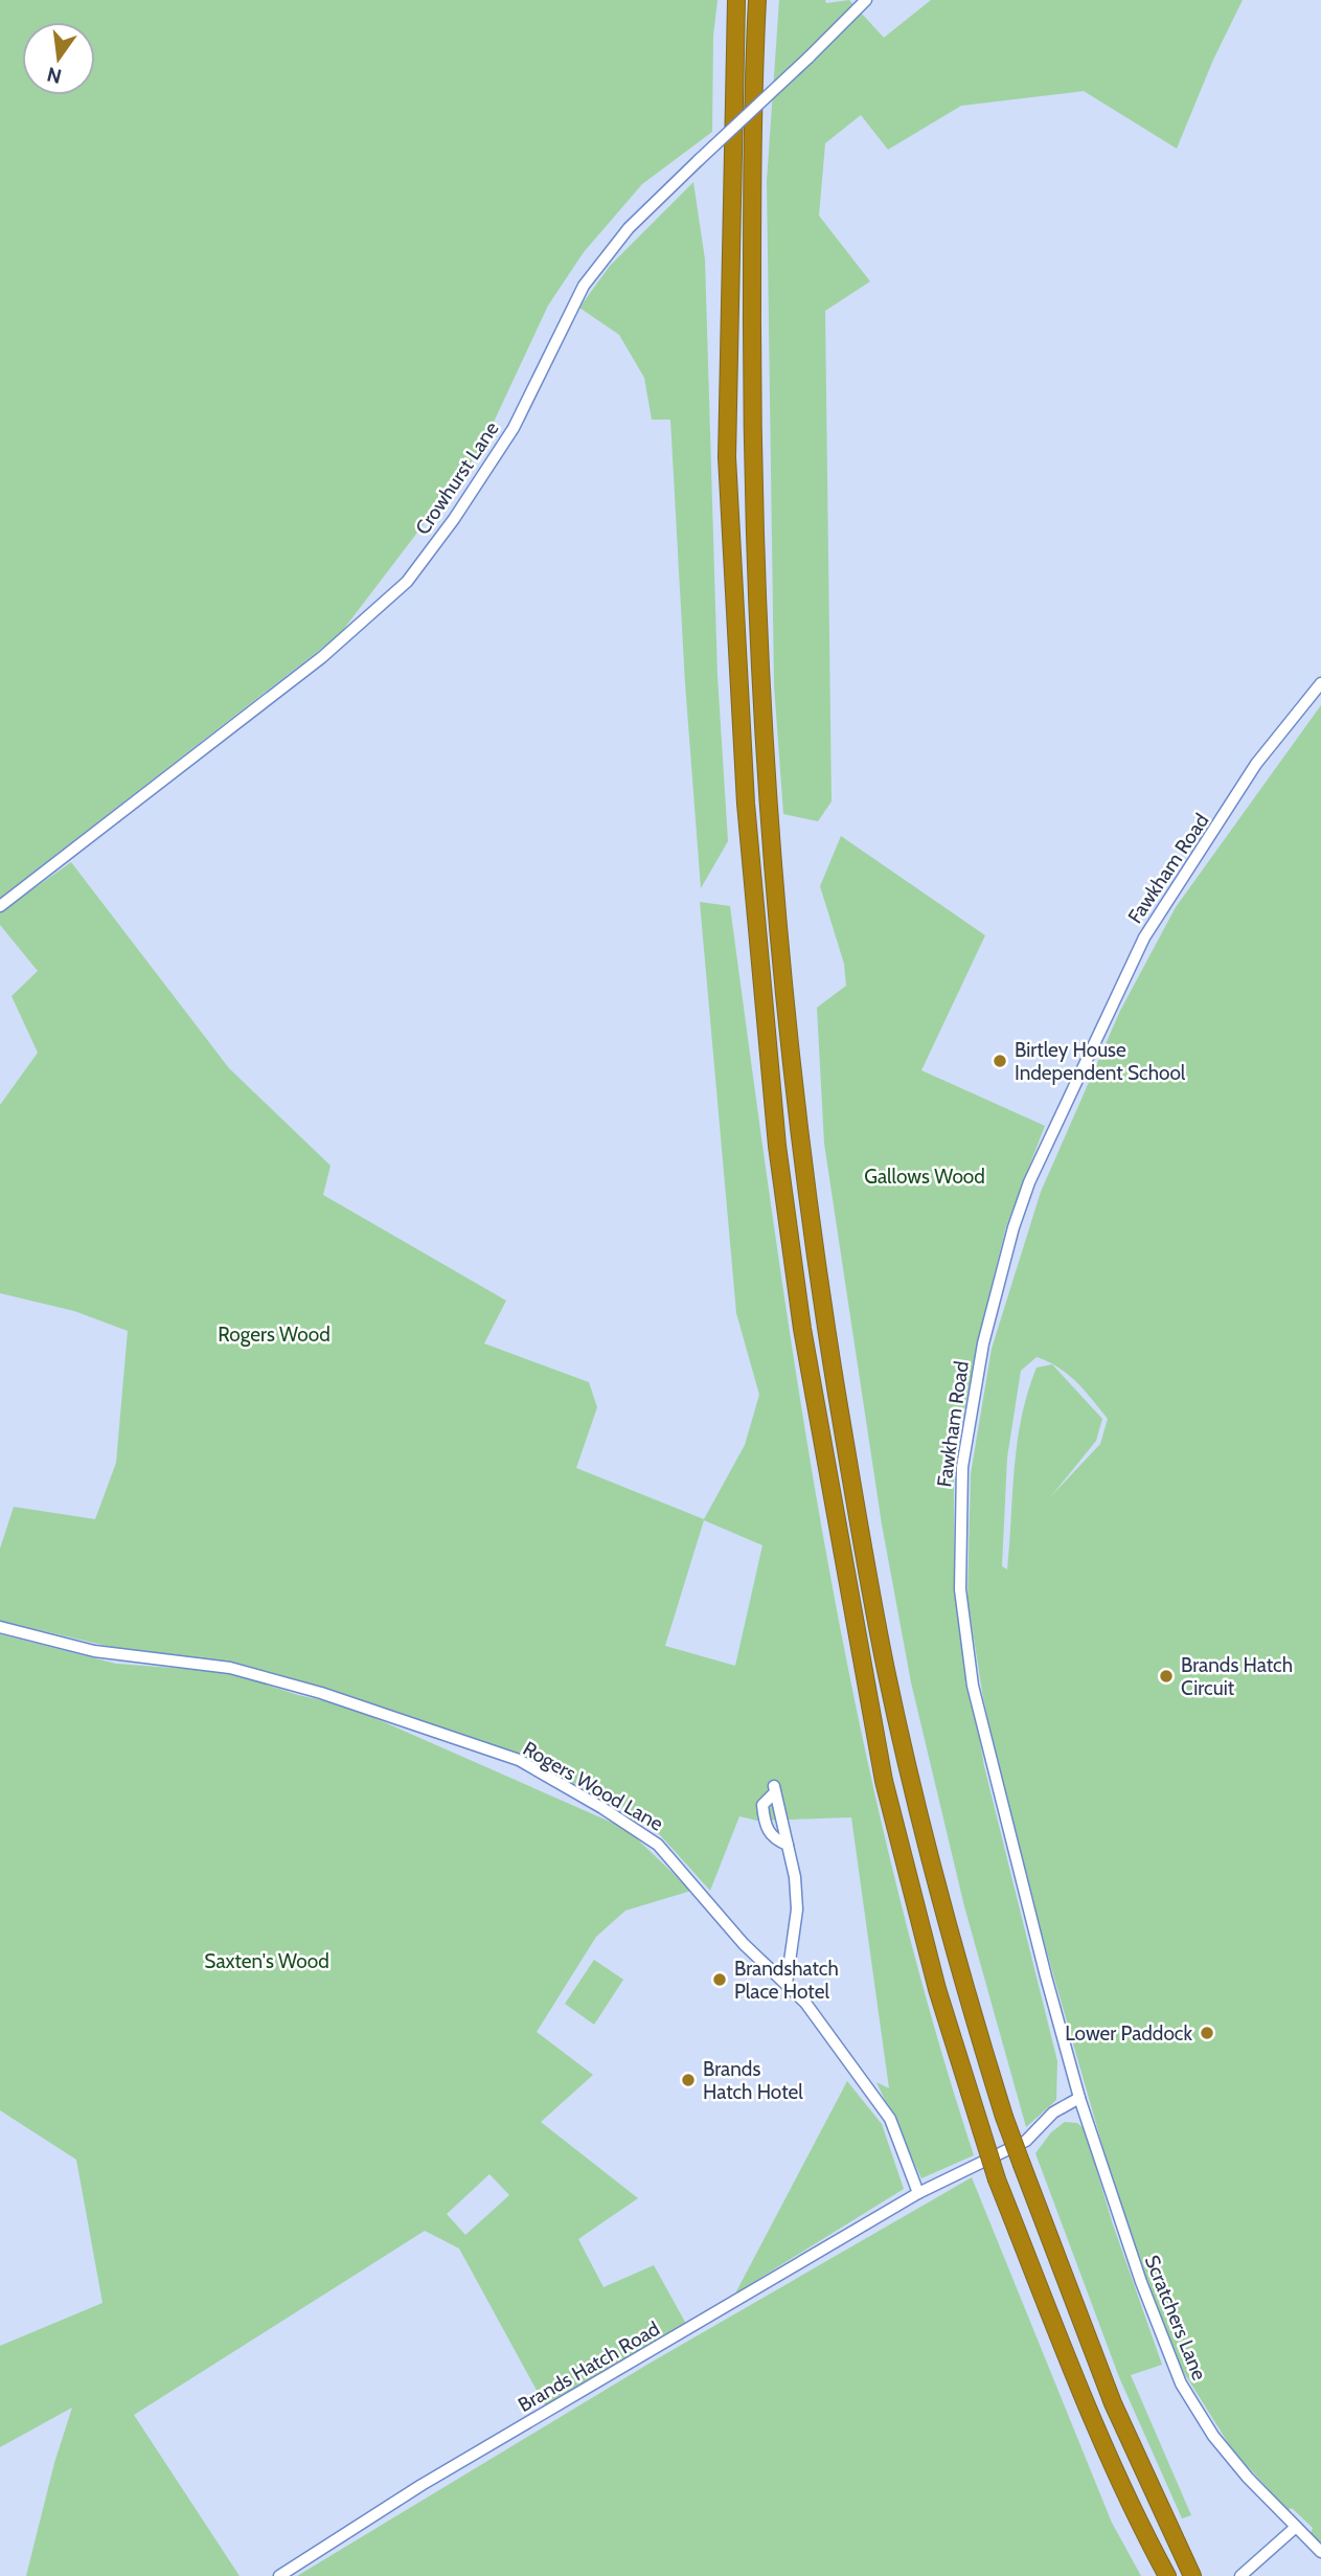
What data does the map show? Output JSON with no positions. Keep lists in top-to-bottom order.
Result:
{
  "streets": {
    "street": [
      "Crowhurst Lane",
      "Fawkham Road",
      "Rogers Wood Lane",
      "Scratchers Lane",
      "Brands Hatch Road"
    ]
  },
  "crossings": [
    ["Fawkham Road", "Scratchers Lane"],
    ["Rogers Wood Lane", "Brands Hatch Road"]
  ],
  "parks": ["Gallows Wood", "Rogers Wood", "Saxten's Wood"],
  "places": [
    "Birtley House Independent School",
    "Brands Hatch Circuit",
    "Brandshatch Place Hotel",
    "Lower Paddock",
    "Brands Hatch Hotel"
  ],
  "north": "bottom"
}
